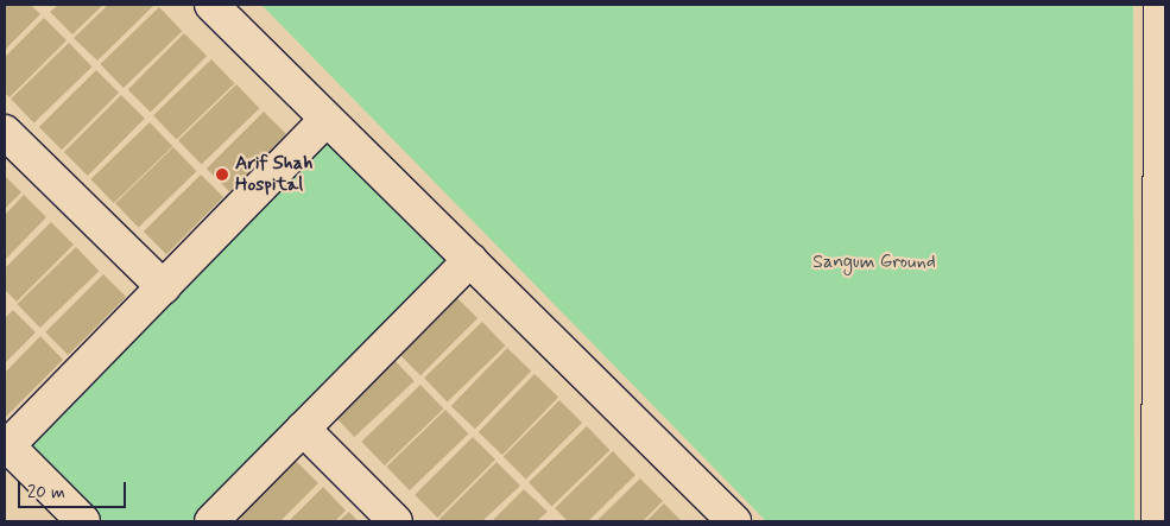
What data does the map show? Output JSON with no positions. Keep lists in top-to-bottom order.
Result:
{
  "parks": ["Sangum Ground"],
  "places": ["Arif Shah Hospital"],
  "scale_bar": "20 m"
}
